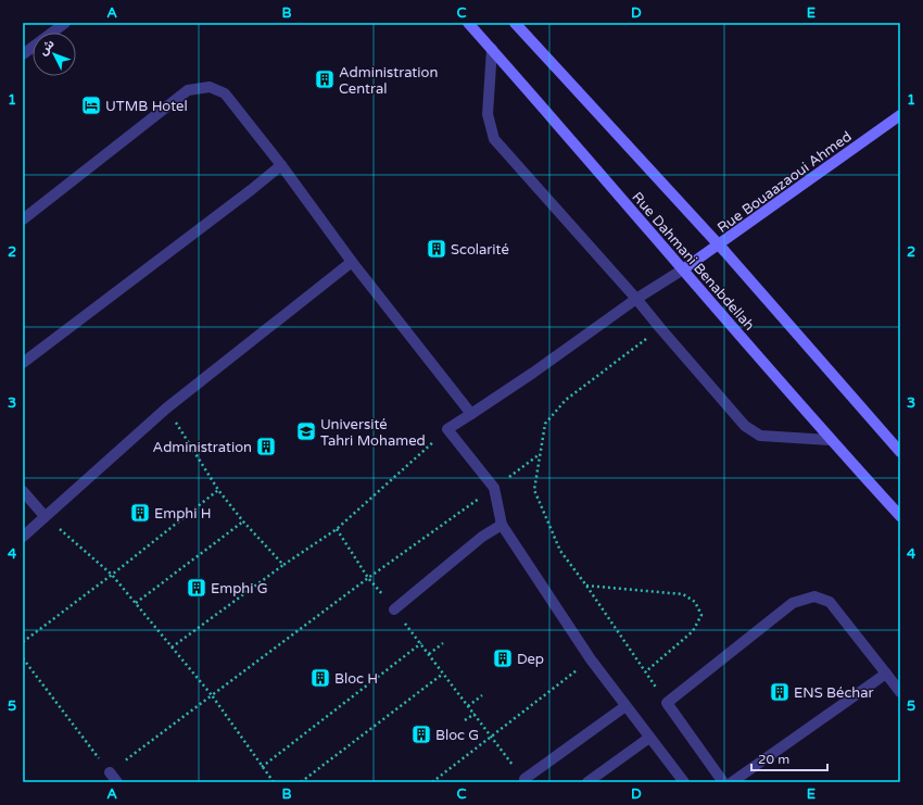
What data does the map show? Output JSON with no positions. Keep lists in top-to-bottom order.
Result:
{
  "streets": {
    "street": ["Rue Bouaazaoui Ahmed", "Rue Dahmani Benabdellah"]
  },
  "crossings": [
    ["Rue Bouaazaoui Ahmed", "Rue Dahmani Benabdellah"]
  ],
  "places": {
    "building": [
      "Administration Central",
      "Scolarité",
      "Administration",
      "Emphi H",
      "Emphi G",
      "Dep",
      "Bloc H",
      "ENS Béchar",
      "Bloc G"
    ],
    "hotel": ["UTMB Hotel"],
    "school or university": ["Université Tahri Mohamed"]
  },
  "scale_bar": "20 m",
  "north": "top left",
  "grid": {
    "columns": [
      "A",
      "B",
      "C",
      "D",
      "E"
    ],
    "rows": [
      "1",
      "2",
      "3",
      "4",
      "5"
    ]
  }
}
